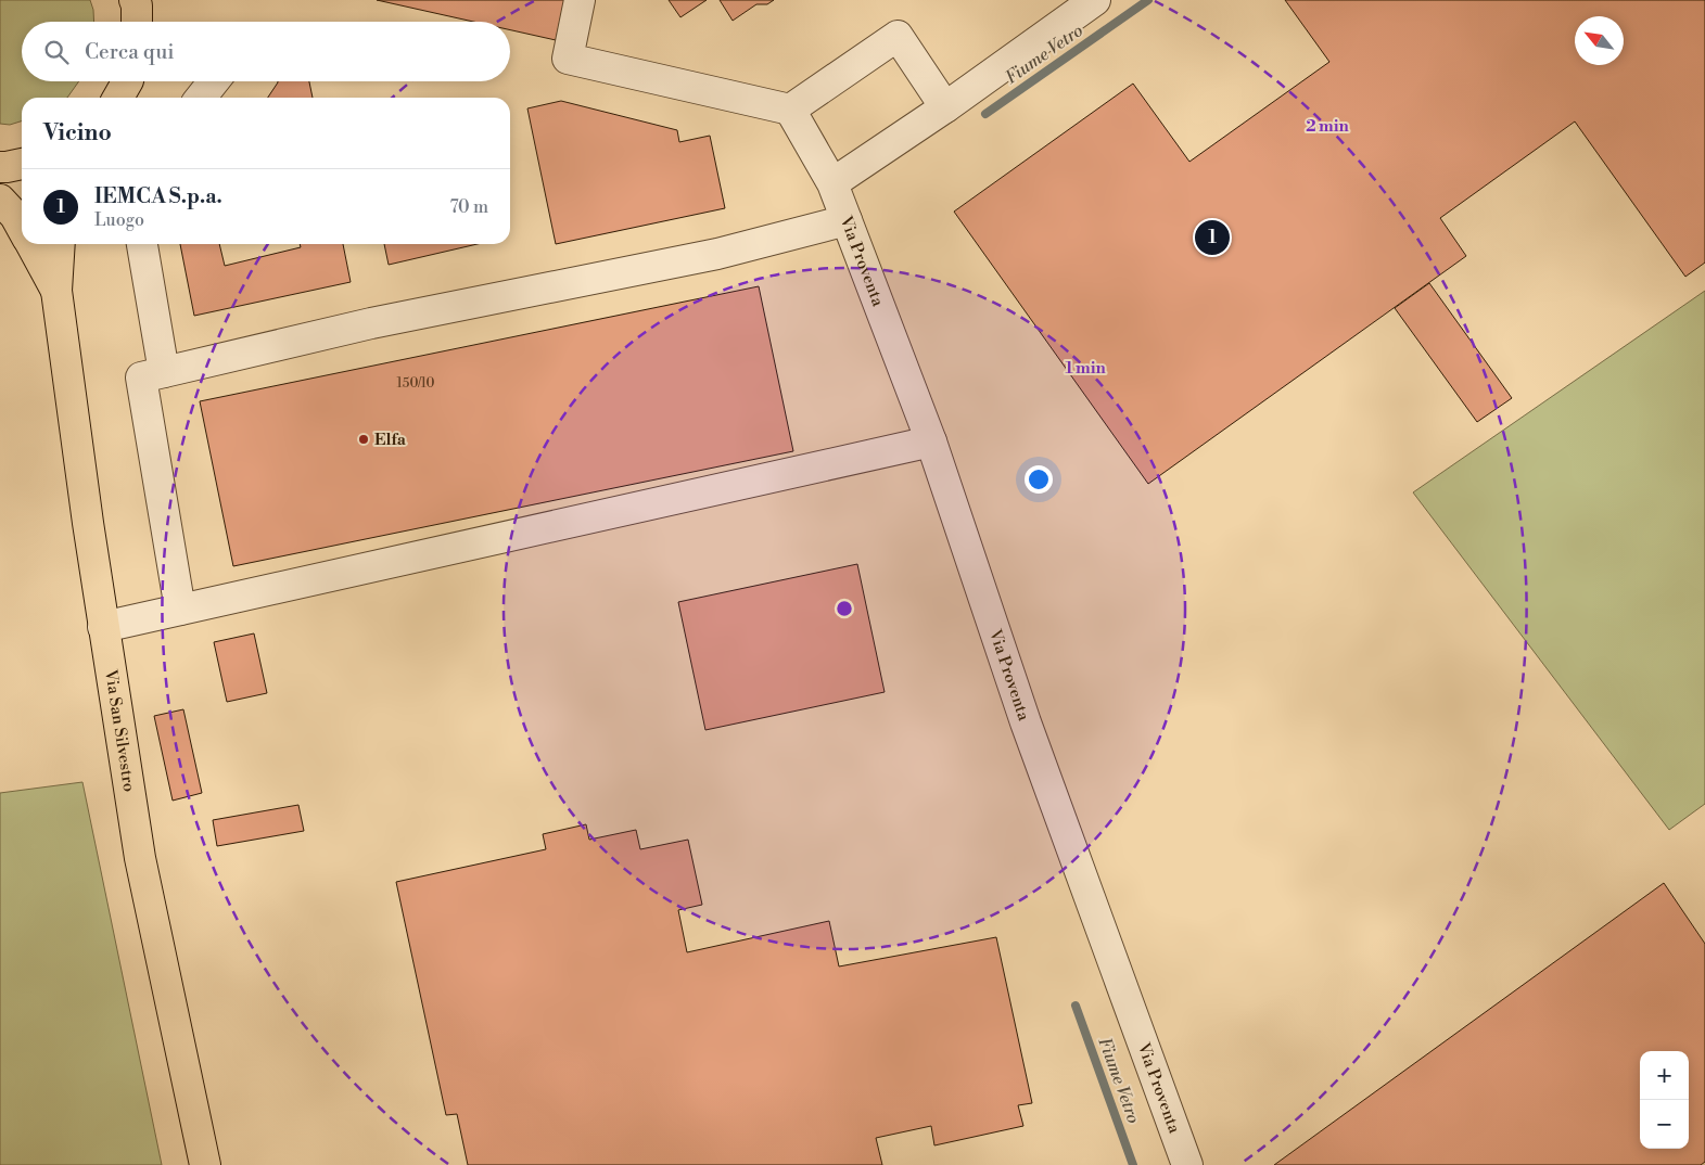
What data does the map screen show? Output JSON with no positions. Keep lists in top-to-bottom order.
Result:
{
  "streets": {
    "main road": ["Via San Silvestro"],
    "street": ["Via Proventa"]
  },
  "water": ["Fiume Vetro"],
  "places": ["Elfa"],
  "house_numbers": ["150/10"],
  "north": "top left",
  "page": {
    "search": "Cerca qui",
    "heading": "Vicino",
    "list": [
      {
        "mark": "1",
        "name": "IEMCA S.p.a.",
        "note": "Luogo",
        "value": "70 m"
      }
    ],
    "pins": "1",
    "map_buttons": ["+", "−"]
  },
  "rings": ["2 min", "1 min"]
}
